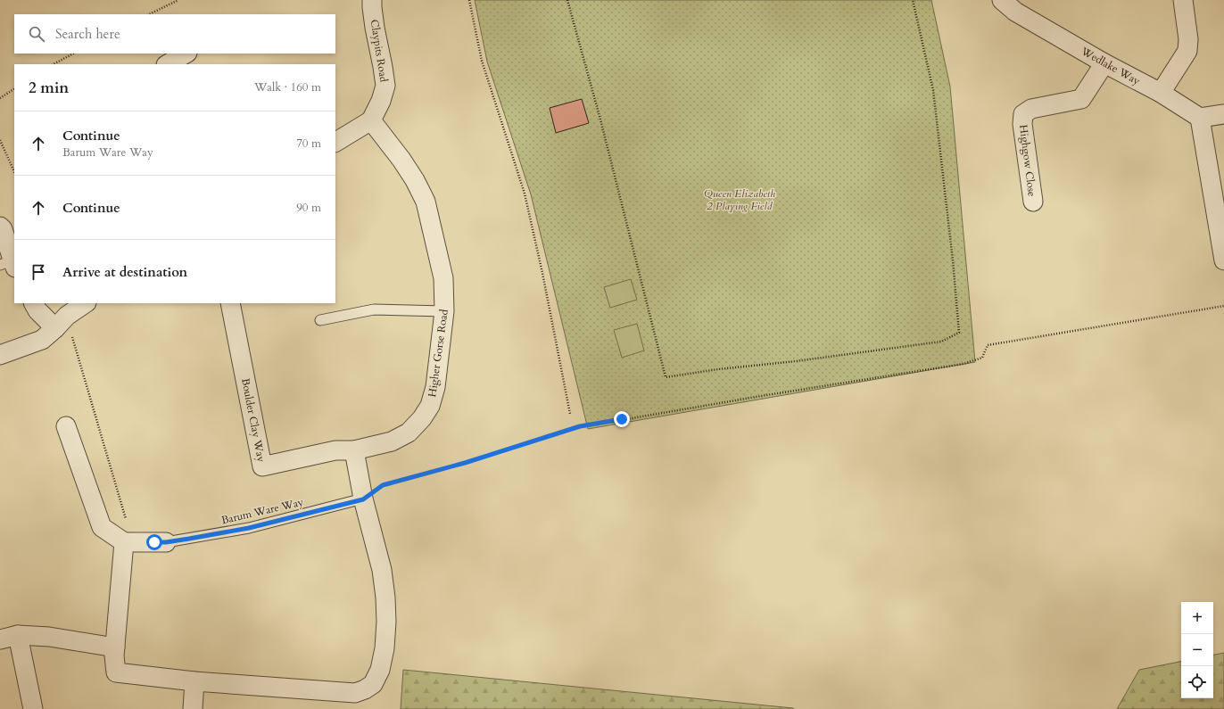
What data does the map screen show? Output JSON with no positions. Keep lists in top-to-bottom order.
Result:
{
  "streets": {
    "street": [
      "Claypits Road",
      "Wedlake Way",
      "Highgow Close",
      "Higher Gorse Road",
      "Boulder Clay Way"
    ],
    "lane": ["Barum Ware Way"]
  },
  "crossings": [
    ["Claypits Road", "Higher Gorse Road"],
    ["Wedlake Way", "Highgow Close"],
    ["Higher Gorse Road", "Boulder Clay Way"]
  ],
  "parks": ["Queen Elizabeth 2 Playing Field"],
  "page": {
    "search": "Search here",
    "heading": ["2 min", "Walk · 160 m"],
    "list": [
      ["Continue", "Barum Ware Way", "70 m"],
      ["Continue", "90 m"],
      "Arrive at destination"
    ],
    "map_buttons": ["+", "−"]
  }
}
